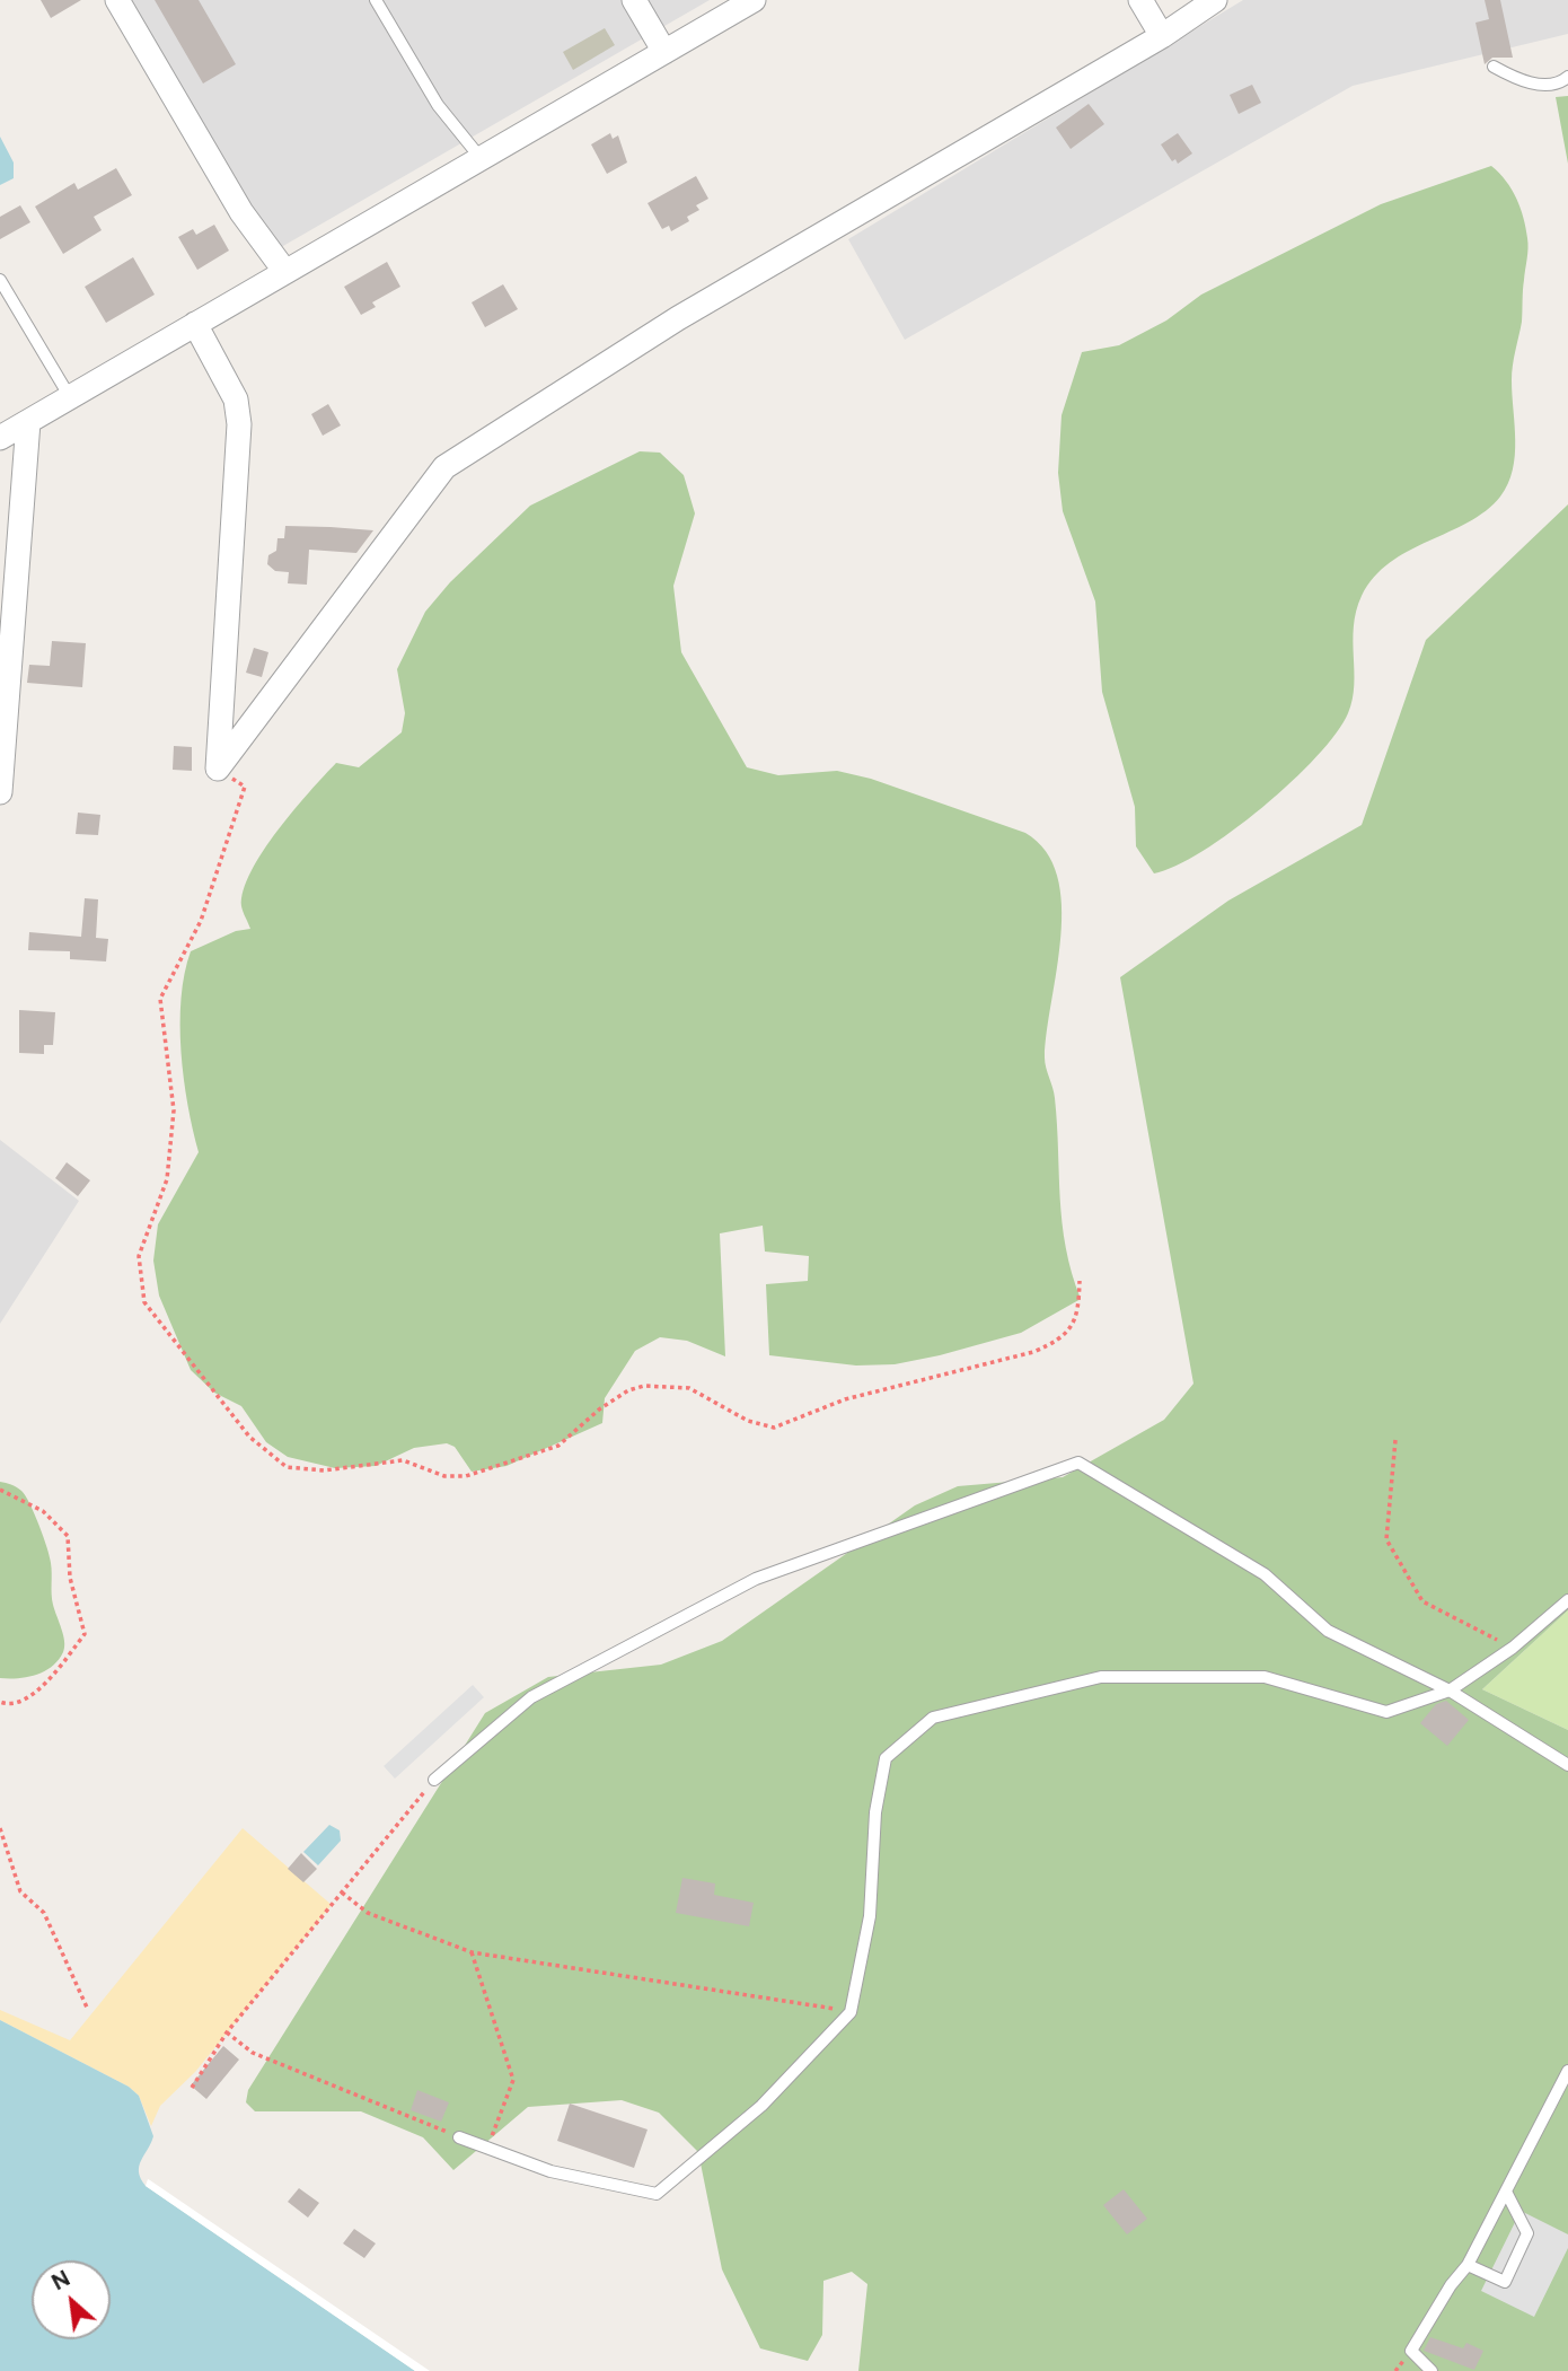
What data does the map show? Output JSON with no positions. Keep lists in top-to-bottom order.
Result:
{
  "north": "top left"
}
